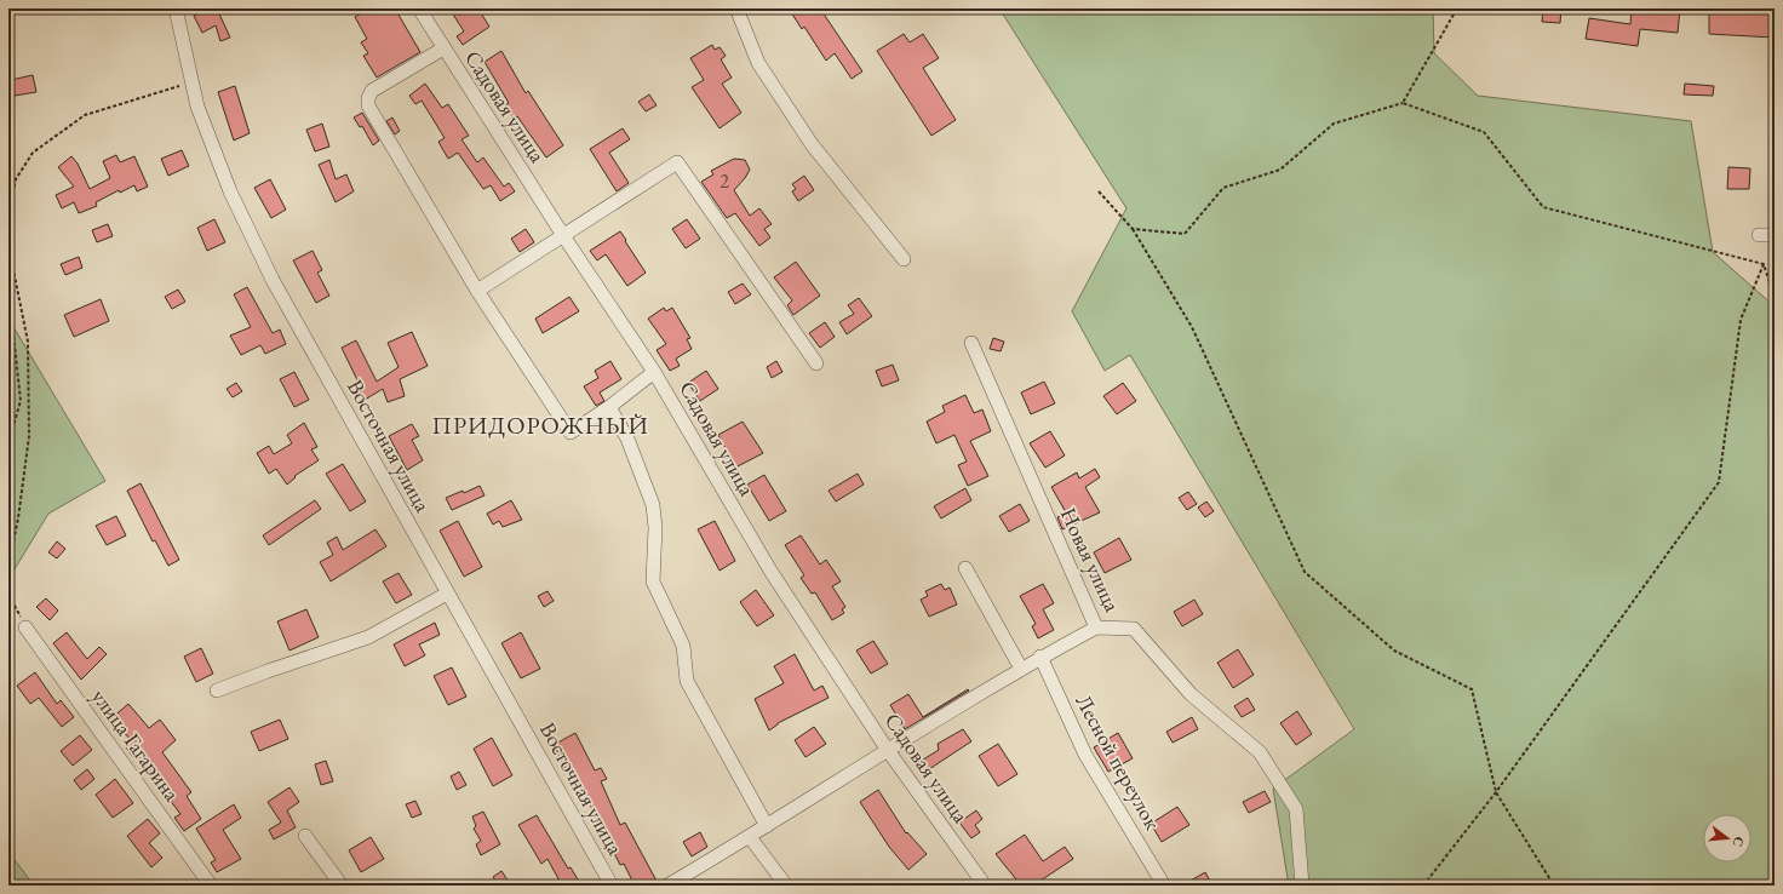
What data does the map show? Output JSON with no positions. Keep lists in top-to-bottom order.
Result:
{
  "streets": {
    "street": [
      "Садовая улица",
      "Восточная улица",
      "Новая улица",
      "улица Гагарина",
      "Лесной переулок"
    ]
  },
  "districts": ["ПРИДОРОЖНЫЙ"],
  "house_numbers": ["2"],
  "north": "right"
}
